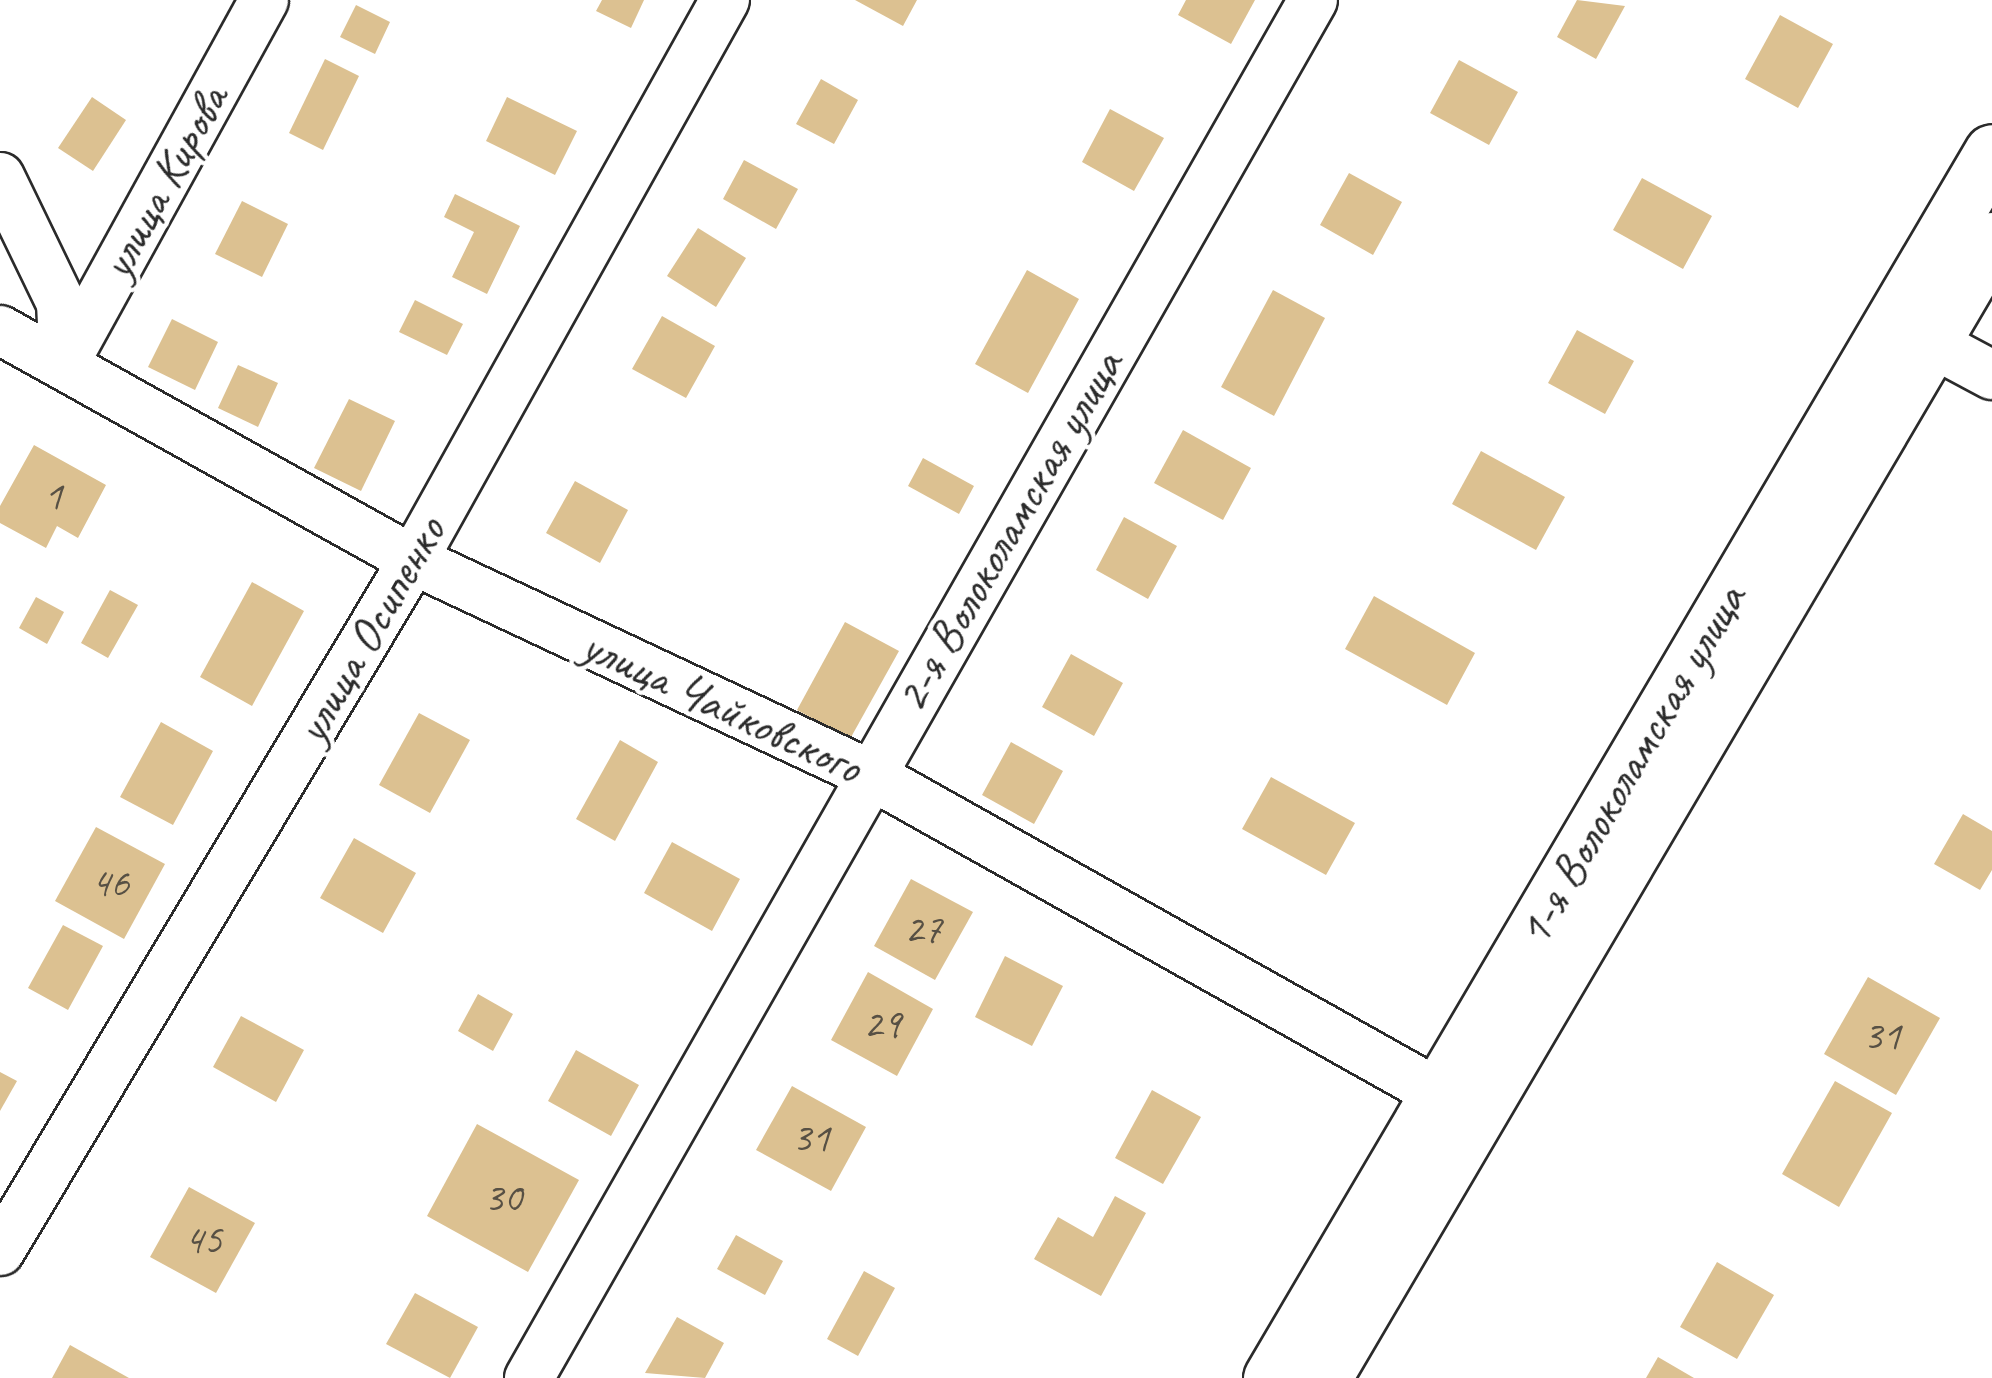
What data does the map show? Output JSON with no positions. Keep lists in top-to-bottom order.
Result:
{
  "streets": {
    "main road": ["1-я Волоколамская улица"],
    "street": [
      "улица Кирова",
      "2-я Волоколамская улица",
      "улица Осипенко",
      "улица Чайковского"
    ]
  },
  "crossings": [
    ["улица Кирова", "улица Чайковского"],
    ["2-я Волоколамская улица", "улица Чайковского"],
    ["улица Осипенко", "улица Чайковского"],
    ["улица Чайковского", "1-я Волоколамская улица"]
  ],
  "house_numbers": [
    "1",
    "46",
    "27",
    "29",
    "31",
    "31",
    "30",
    "45"
  ]
}
